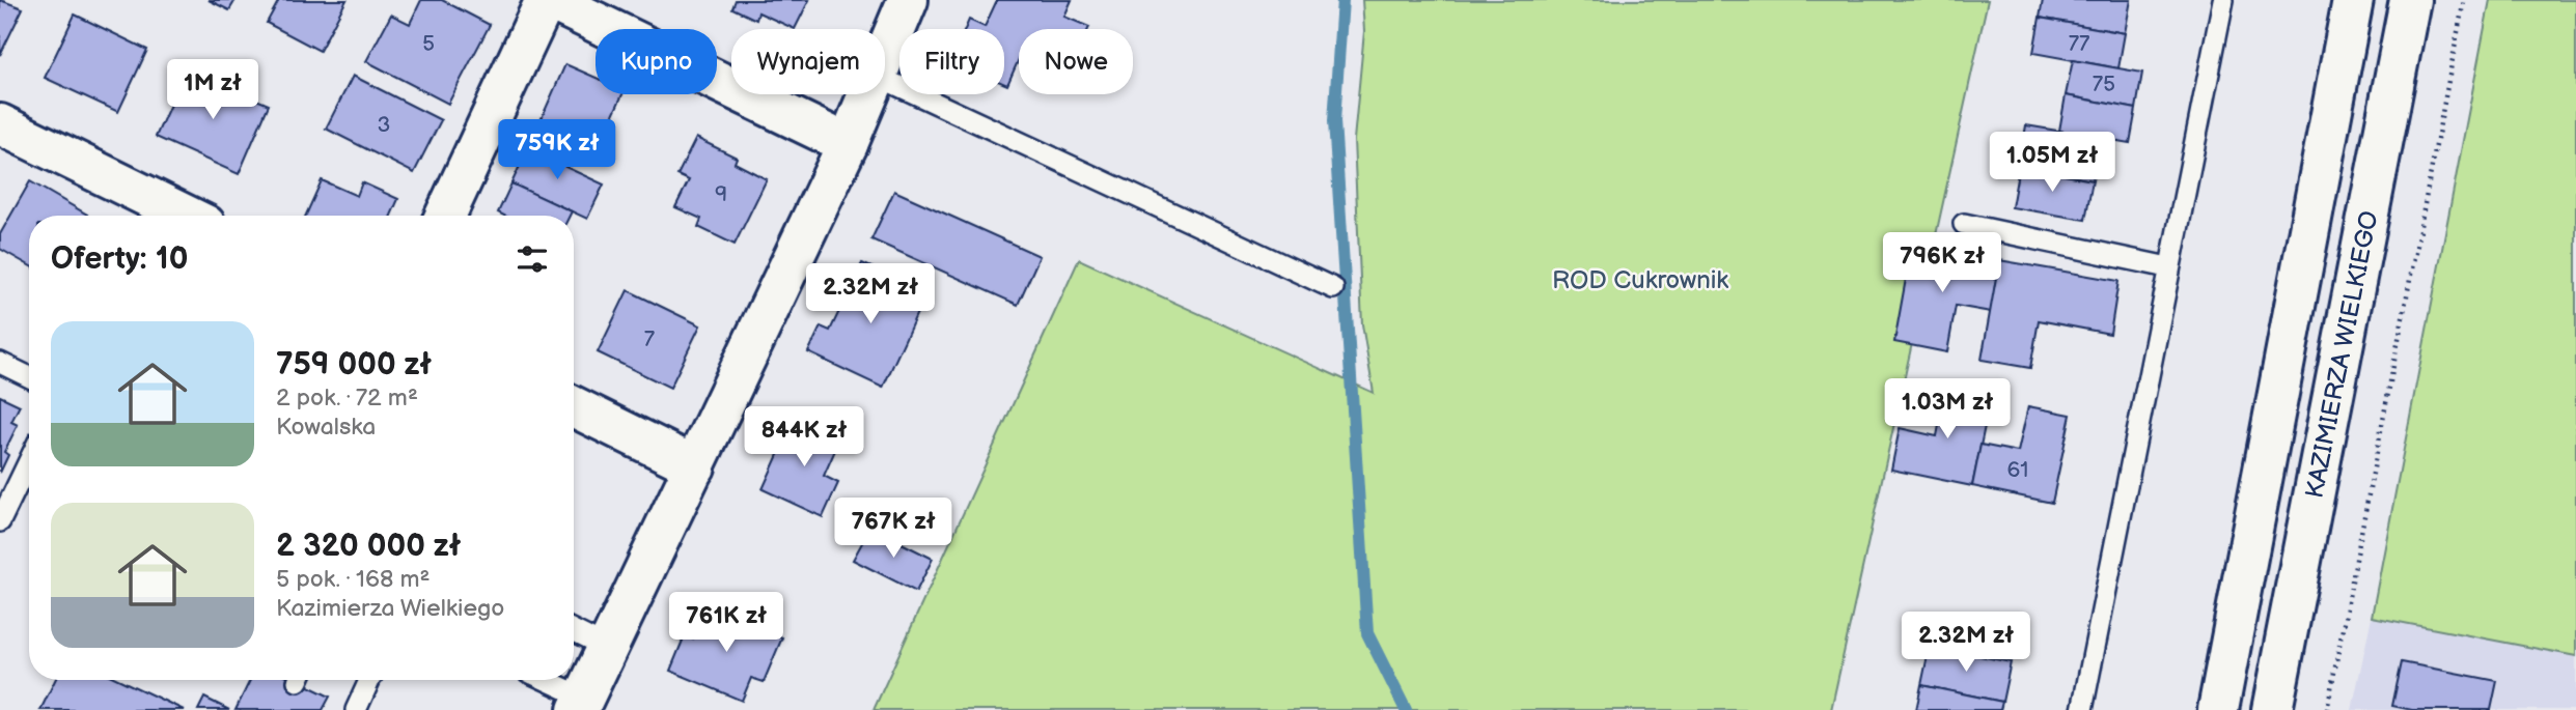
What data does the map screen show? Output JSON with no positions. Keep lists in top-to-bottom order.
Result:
{
  "streets": {
    "street": ["KAZIMIERZA WIELKIEGO"]
  },
  "parks": ["ROD Cukrownik"],
  "house_numbers": [
    "5",
    "77",
    "75",
    "3",
    "9",
    "7",
    "61"
  ],
  "page": {
    "chip": [
      "Kupno",
      "Wynajem",
      "Filtry",
      "Nowe"
    ],
    "price": [
      "1M zł",
      "759K zł",
      "1.05M zł",
      "796K zł",
      "2.32M zł",
      "1.03M zł",
      "844K zł",
      "767K zł",
      "761K zł",
      "2.32M zł"
    ],
    "heading": "Oferty: 10",
    "list": [
      {
        "name": "759 000 zł",
        "note": "2 pok. · 72 m² · Kowalska"
      },
      {
        "name": "2 320 000 zł",
        "note": "5 pok. · 168 m² · Kazimierza Wielkiego"
      }
    ]
  }
}
